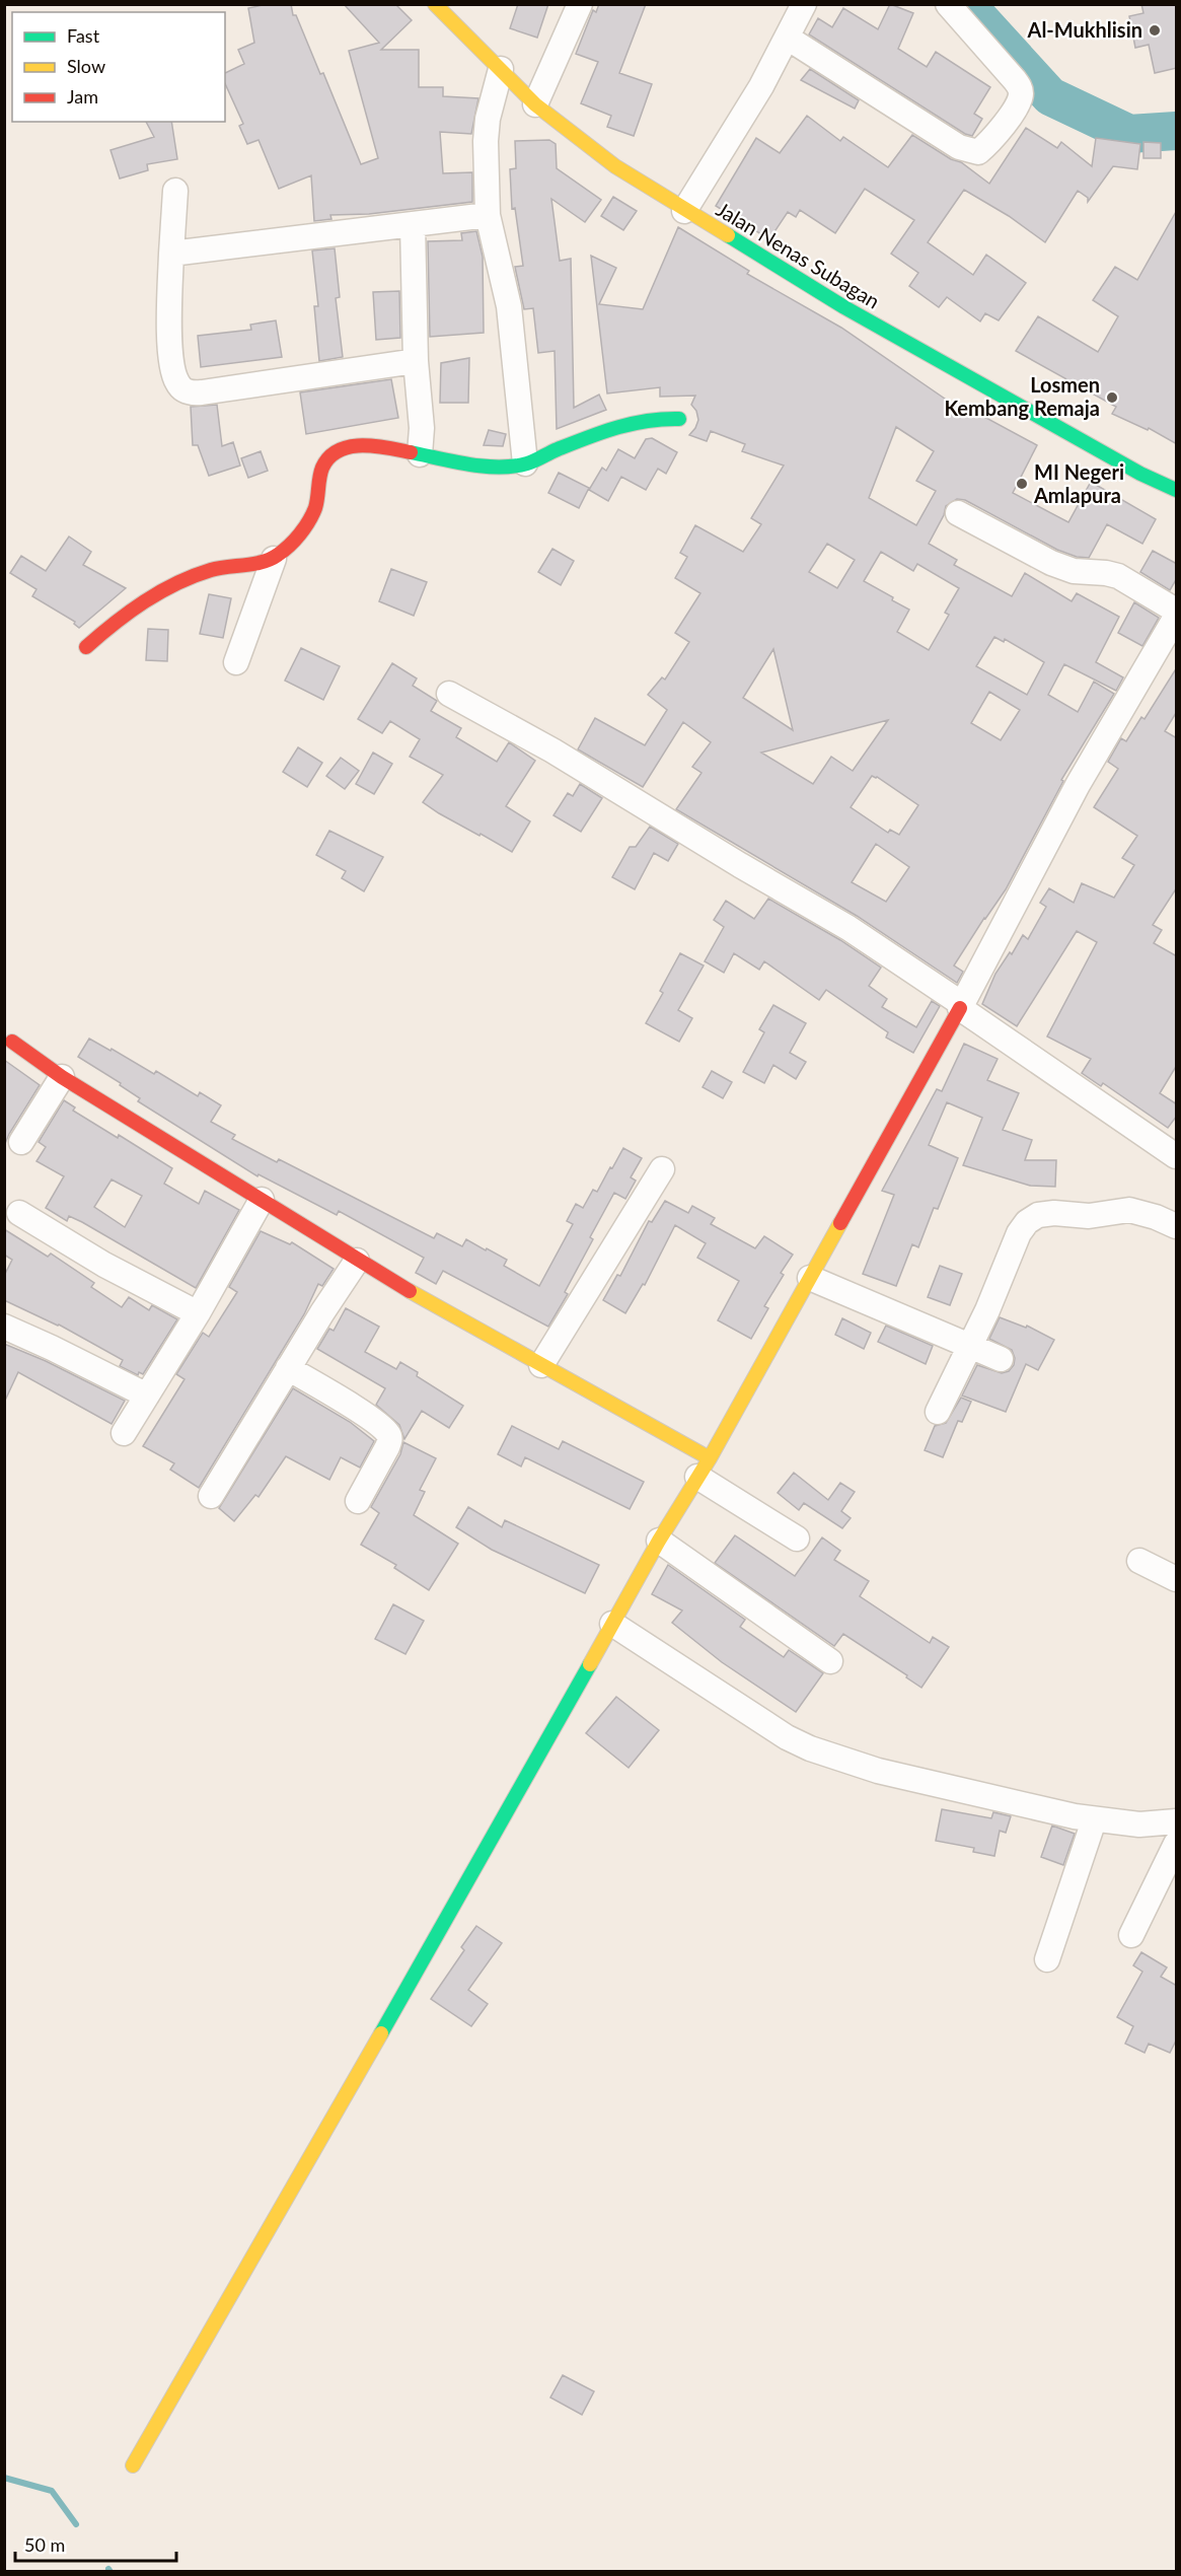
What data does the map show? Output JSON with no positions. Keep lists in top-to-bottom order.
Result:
{
  "streets": {
    "street": ["Jalan Nenas Subagan"]
  },
  "places": ["Al-Mukhlisin", "Losmen Kembang Remaja", "MI Negeri Amlapura"],
  "legend": ["Fast", "Slow", "Jam"],
  "scale_bar": "50 m"
}
